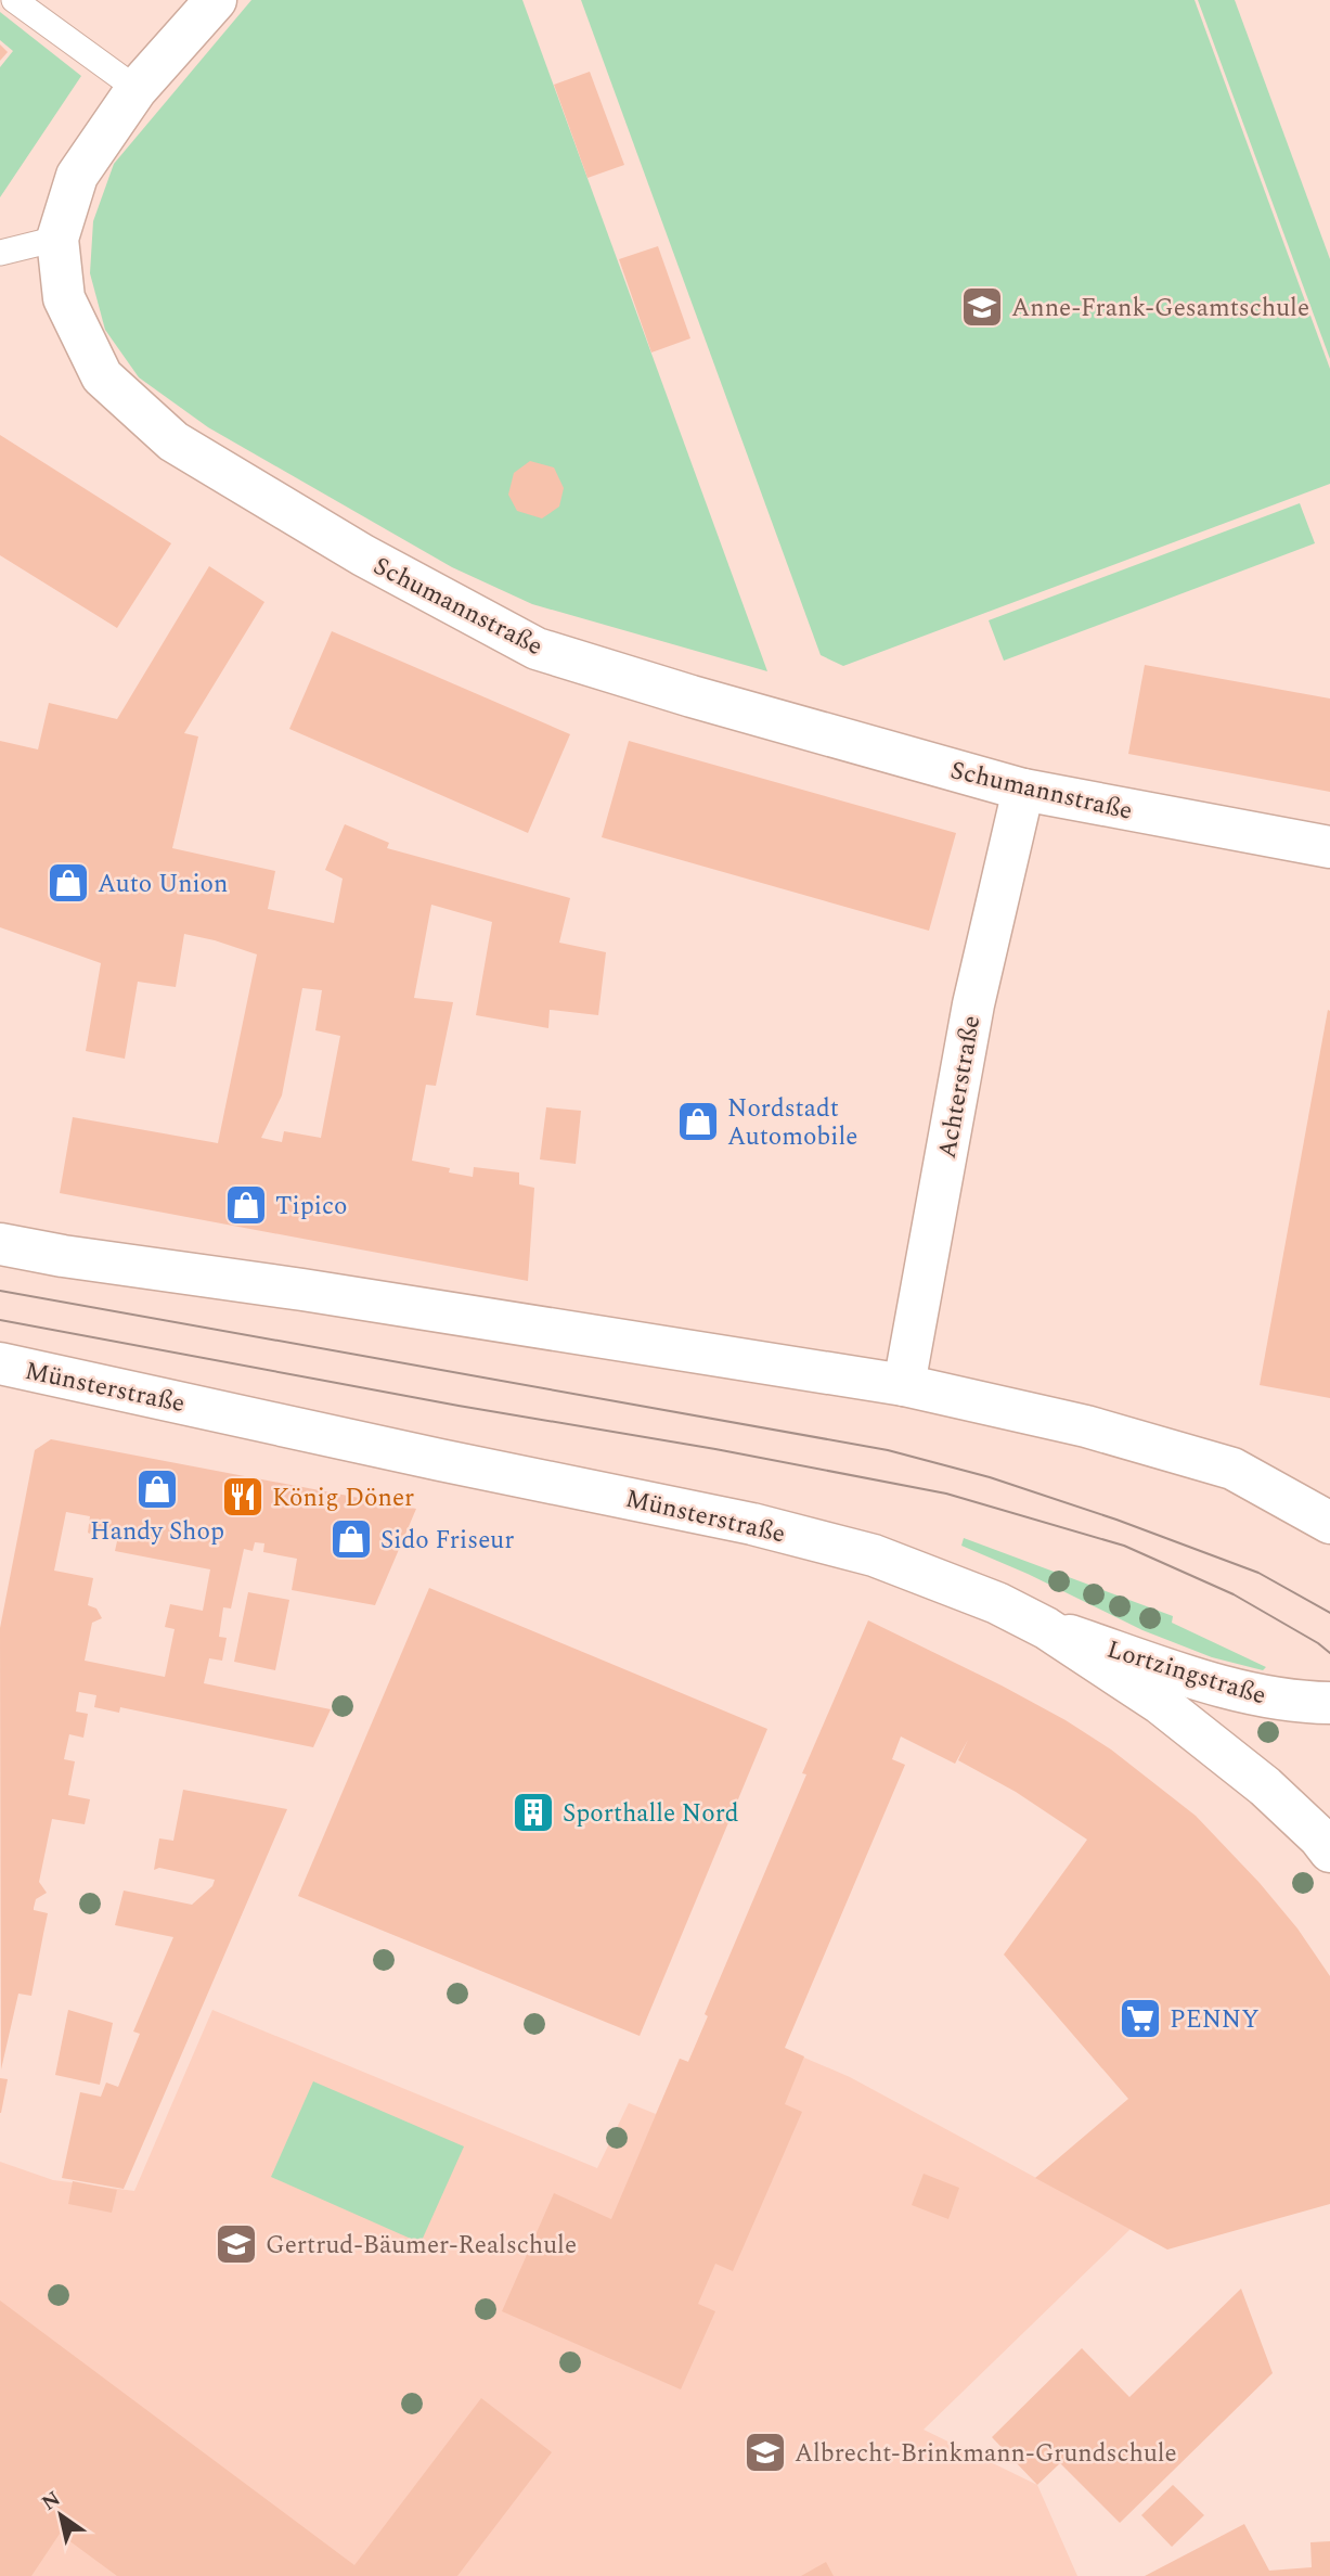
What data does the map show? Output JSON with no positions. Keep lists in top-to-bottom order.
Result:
{
  "streets": {
    "main road": [
      "Schumannstraße",
      "Achterstraße",
      "Münsterstraße",
      "Lortzingstraße"
    ]
  },
  "crossings": [
    ["Schumannstraße", "Achterstraße"],
    ["Münsterstraße", "Lortzingstraße"]
  ],
  "places": {
    "school or university": ["Anne-Frank-Gesamtschule", "Gertrud-Bäumer-Realschule", "Albrecht-Brinkmann-Grundschule"],
    "shop": [
      "Auto Union",
      "Nordstadt Automobile",
      "Tipico",
      "Handy Shop",
      "Sido Friseur"
    ],
    "restaurant": ["König Döner"],
    "building": ["Sporthalle Nord"],
    "supermarket": ["PENNY"]
  },
  "north": "top left"
}
